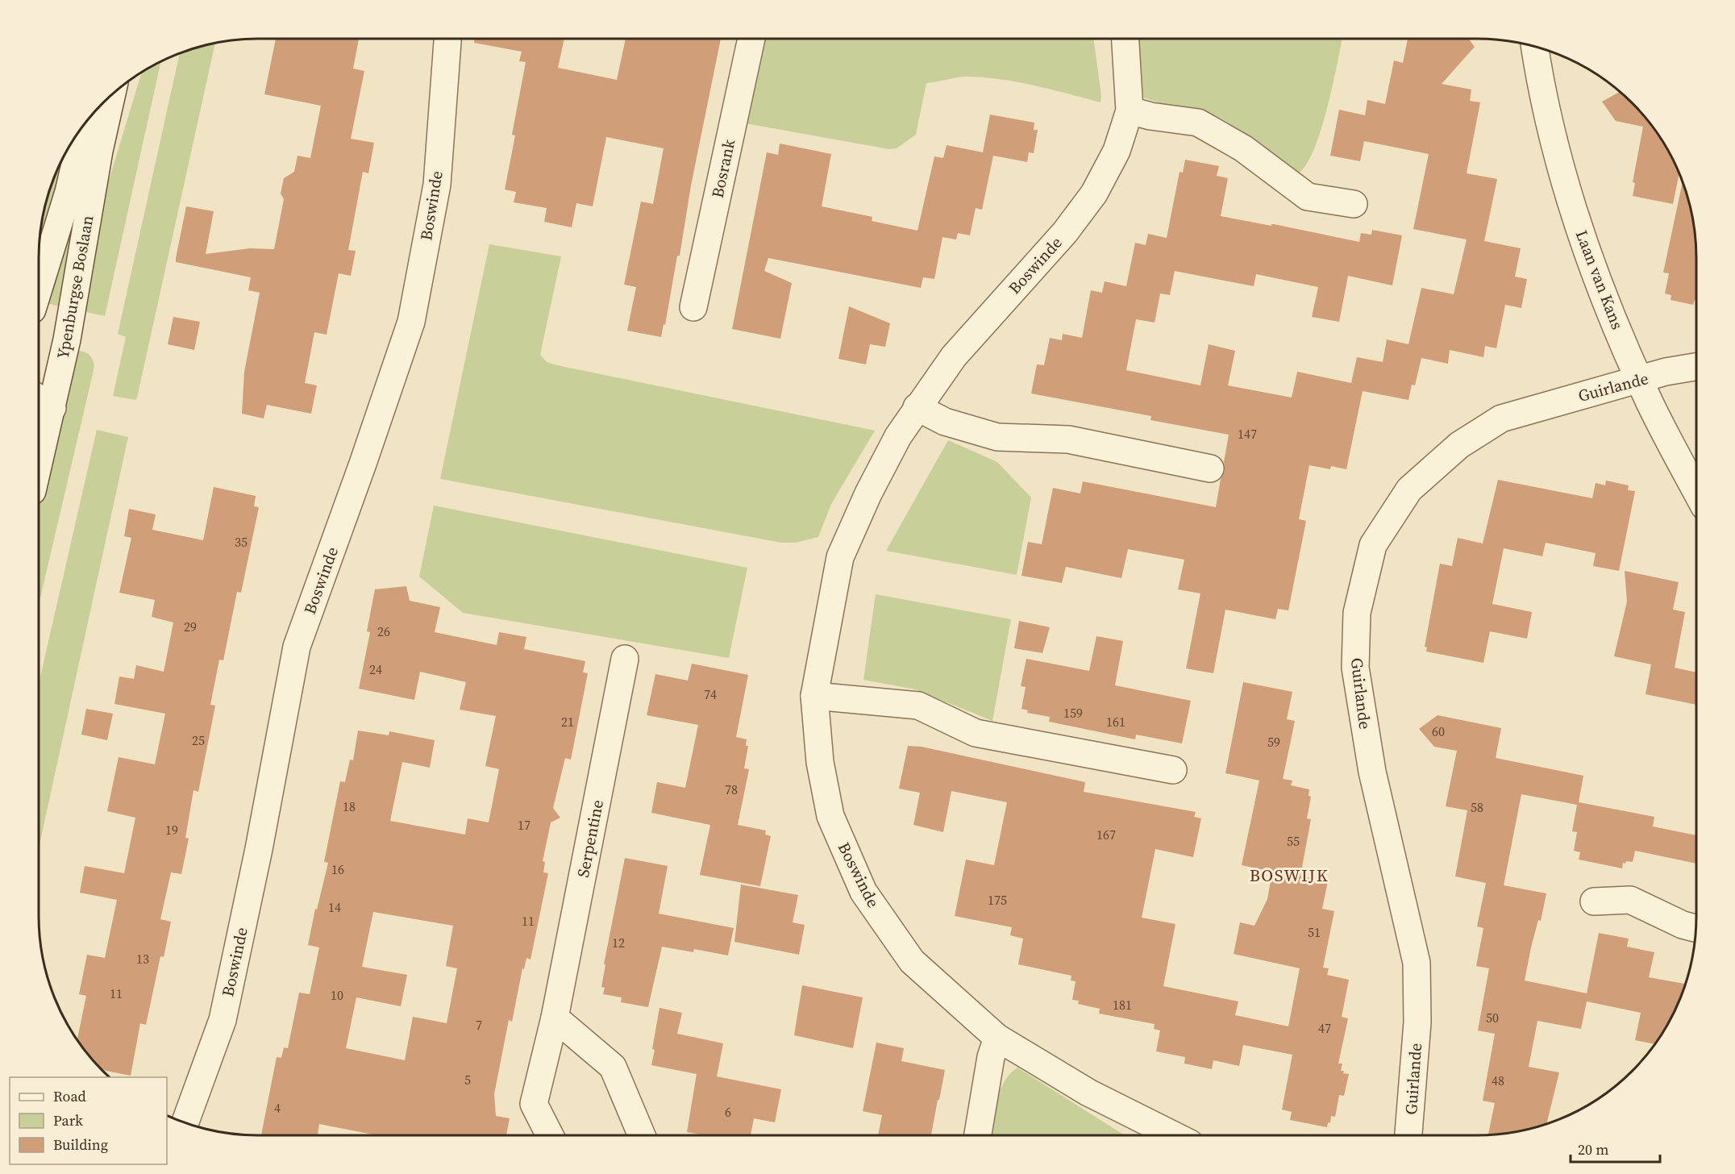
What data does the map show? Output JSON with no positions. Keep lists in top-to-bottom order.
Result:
{
  "streets": {
    "street": [
      "Bosrank",
      "Boswinde",
      "Laan van Kans",
      "Ypenburgse Boslaan",
      "Guirlande",
      "Serpentine"
    ]
  },
  "crossings": [
    ["Laan van Kans", "Guirlande"]
  ],
  "districts": ["BOSWIJK"],
  "house_numbers": [
    "147",
    "35",
    "29",
    "26",
    "24",
    "74",
    "159",
    "21",
    "161",
    "60",
    "25",
    "59",
    "78",
    "18",
    "58",
    "17",
    "19",
    "167",
    "55",
    "16",
    "175",
    "14",
    "11",
    "51",
    "12",
    "13",
    "11",
    "10",
    "181",
    "50",
    "7",
    "47",
    "5",
    "48",
    "4",
    "6"
  ],
  "legend": ["Road", "Park", "Building"],
  "scale_bar": "20 m"
}
